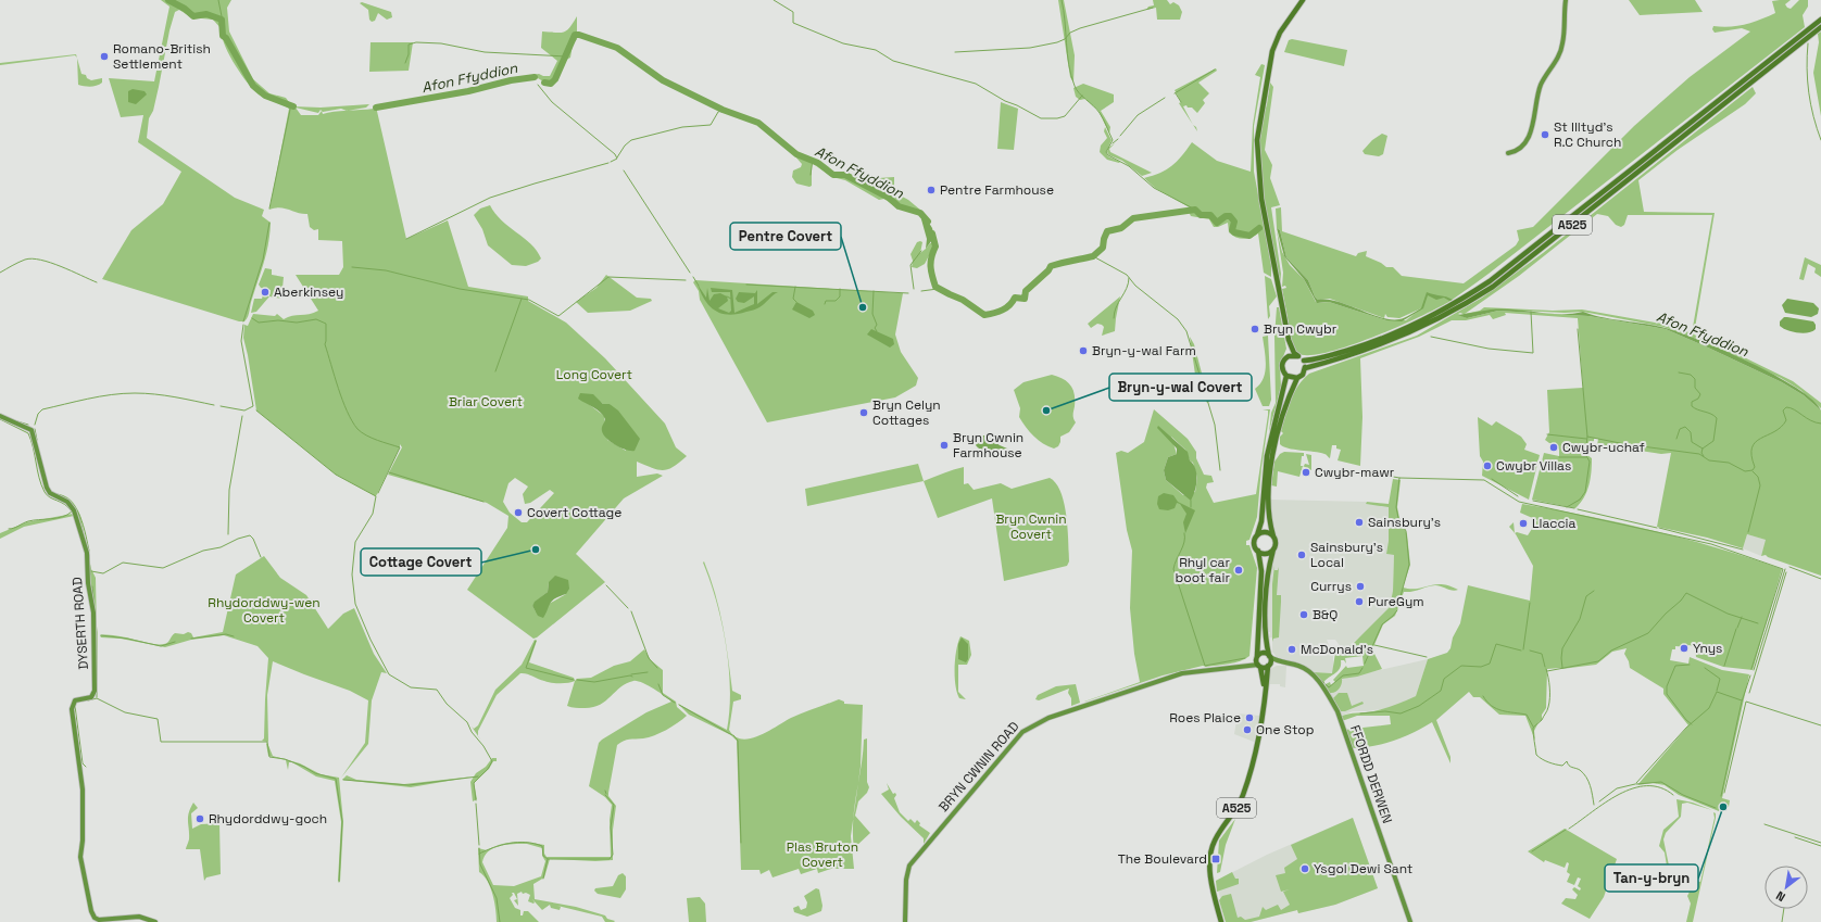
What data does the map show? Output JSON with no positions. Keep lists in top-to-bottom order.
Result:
{
  "streets": {
    "main road": ["A525"],
    "street": ["DYSERTH ROAD", "BRYN CWNIN ROAD", "FFORDD DERWEN"]
  },
  "crossings": [
    ["A525", "BRYN CWNIN ROAD"]
  ],
  "water": ["Afon Ffyddion"],
  "parks": [
    "Long Covert",
    "Briar Covert",
    "Bryn Cwnin Covert",
    "Rhydorddwy-wen Covert",
    "Plas Bruton Covert"
  ],
  "places": {
    "other": [
      "Romano-British Settlement",
      "St Illtyd's R.C Church",
      "Pentre Farmhouse",
      "Aberkinsey",
      "Pentre Covert",
      "Bryn Cwybr",
      "Bryn-y-wal Farm",
      "Bryn-y-wal Covert",
      "Bryn Celyn Cottages",
      "Bryn Cwnin Farmhouse",
      "Cwybr-uchaf",
      "Cwybr Villas",
      "Cwybr-mawr",
      "Covert Cottage",
      "Sainsbury's",
      "Llaccia",
      "Cottage Covert",
      "Sainsbury's Local",
      "Rhyl car boot fair",
      "Currys",
      "PureGym",
      "B&Q",
      "Ynys",
      "McDonald's",
      "Roes Plaice",
      "One Stop",
      "Tan-y-bryn",
      "Rhydorddwy-goch",
      "Ysgol Dewi Sant"
    ],
    "transit": ["The Boulevard"]
  },
  "north": "bottom left"
}
